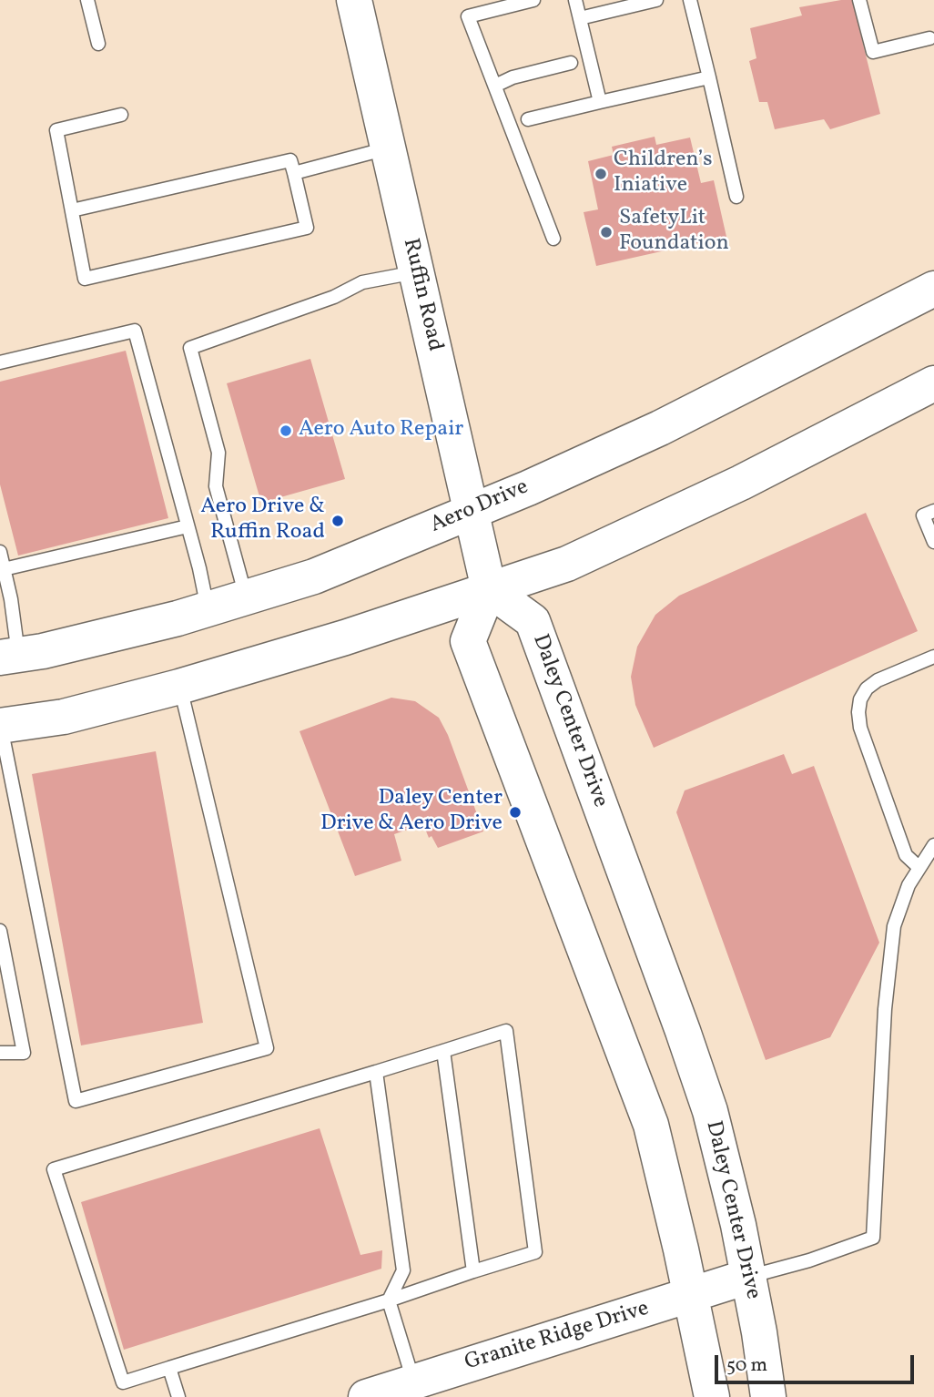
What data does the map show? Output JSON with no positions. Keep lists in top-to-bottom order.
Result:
{
  "streets": {
    "main road": [
      "Ruffin Road",
      "Aero Drive",
      "Daley Center Drive",
      "Granite Ridge Drive"
    ]
  },
  "crossings": [
    ["Ruffin Road", "Aero Drive"],
    ["Ruffin Road", "Daley Center Drive"],
    ["Daley Center Drive", "Granite Ridge Drive"]
  ],
  "places": [
    "Children’s Iniative",
    "SafetyLit Foundation",
    "Aero Auto Repair",
    "Aero Drive & Ruffin Road",
    "Daley Center Drive & Aero Drive"
  ],
  "scale_bar": "50 m"
}
